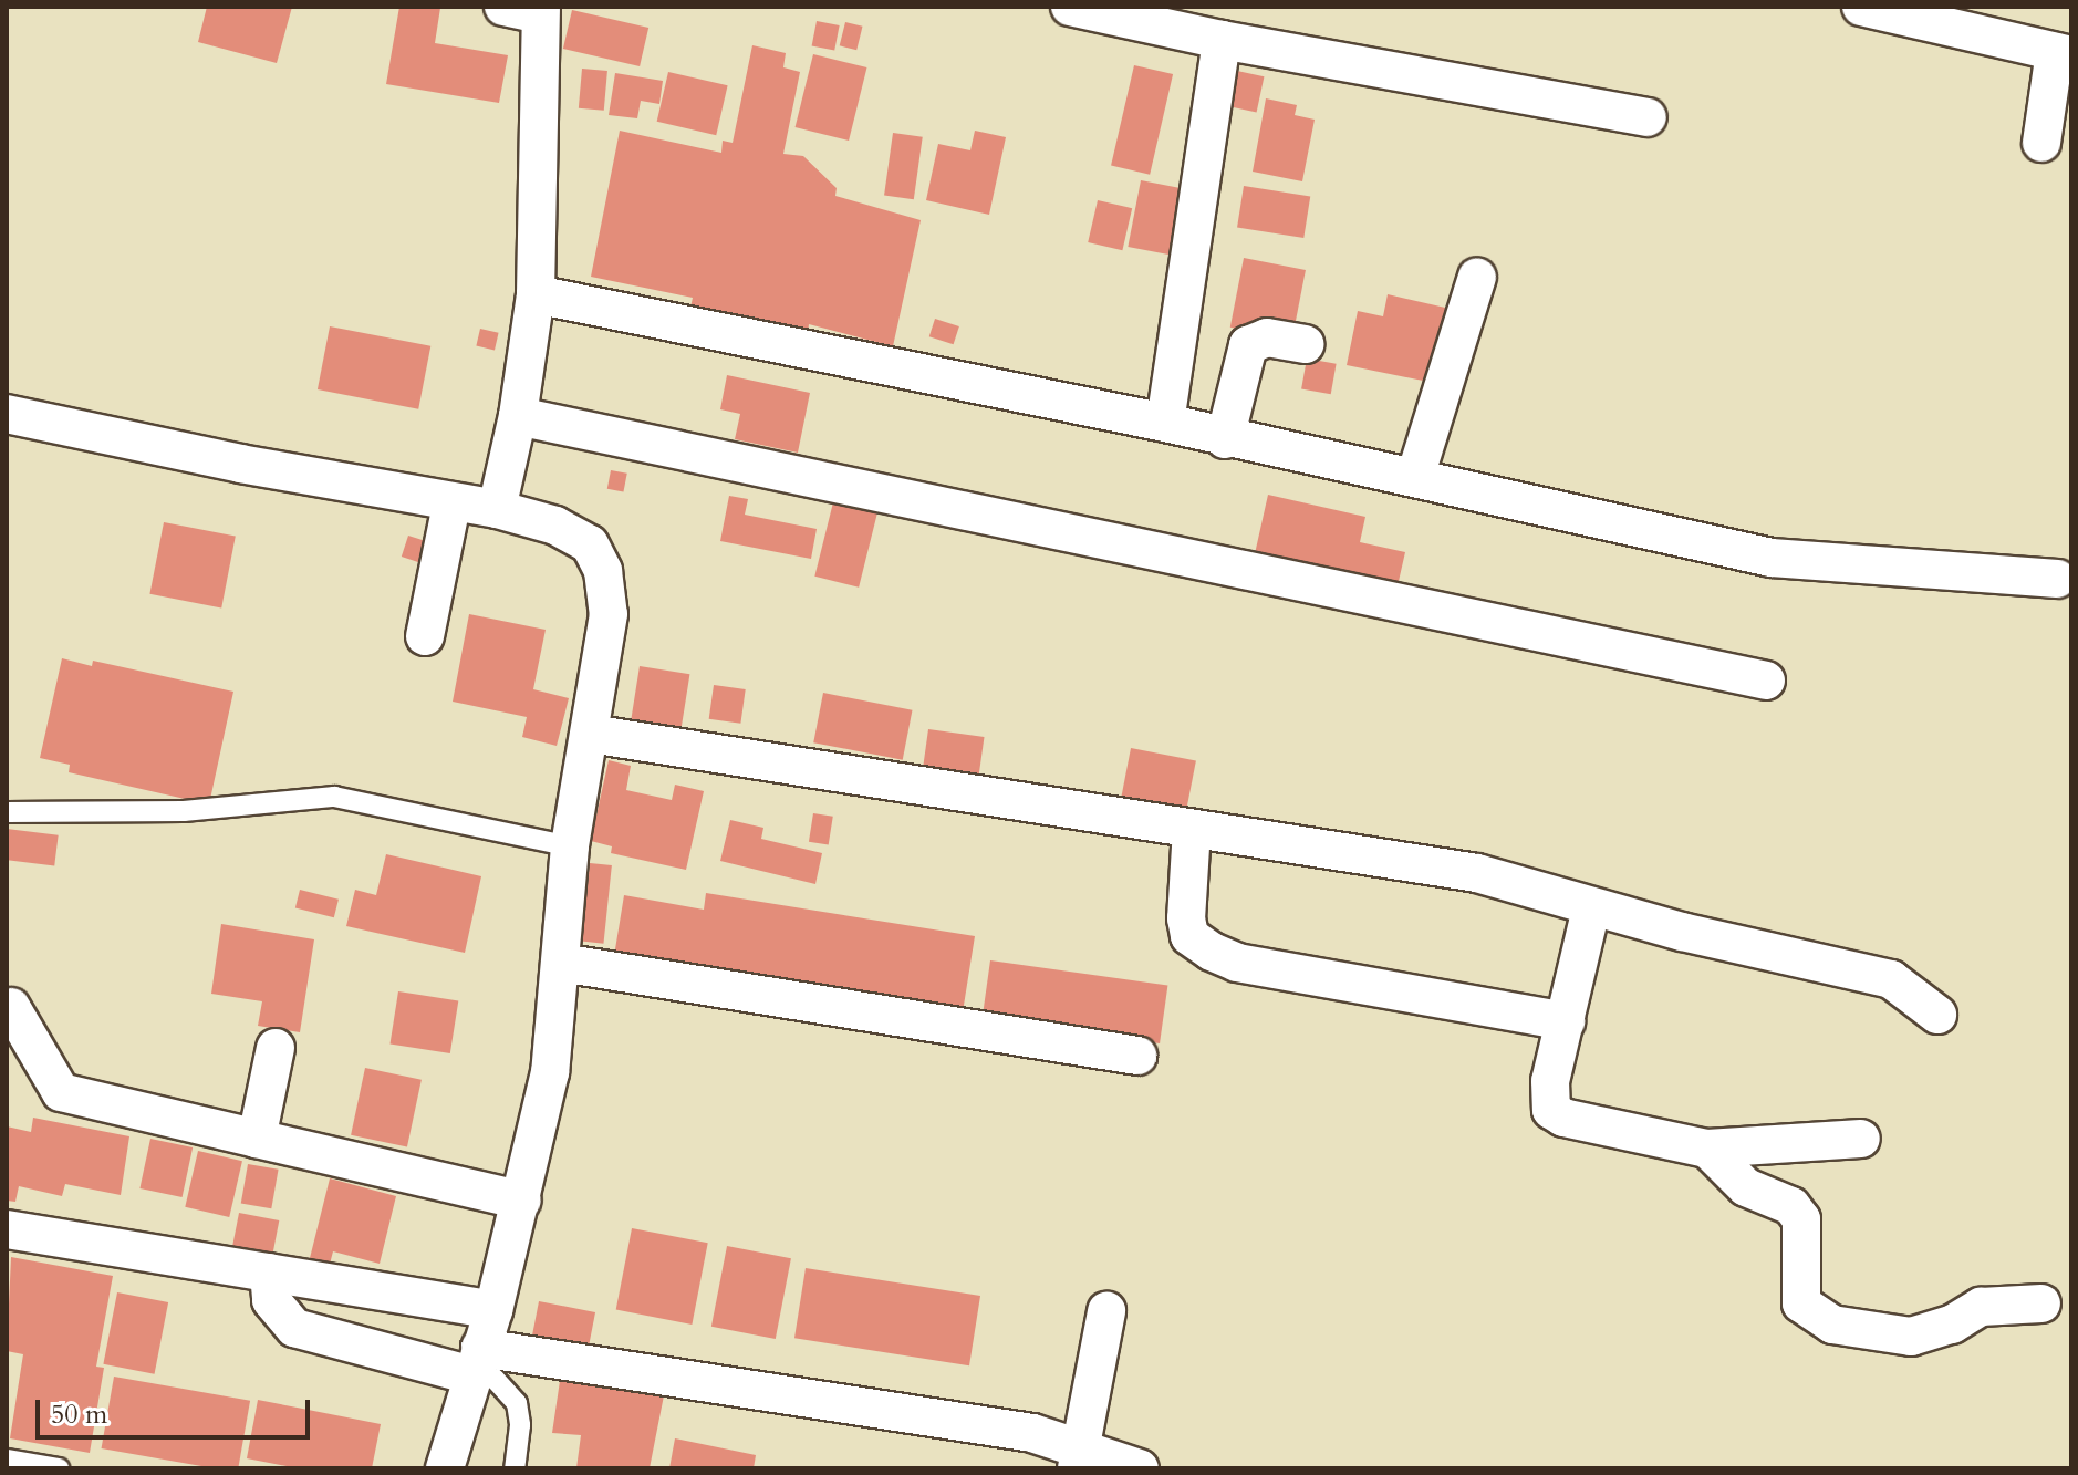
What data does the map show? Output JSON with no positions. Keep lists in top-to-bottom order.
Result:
{
  "scale_bar": "50 m"
}
